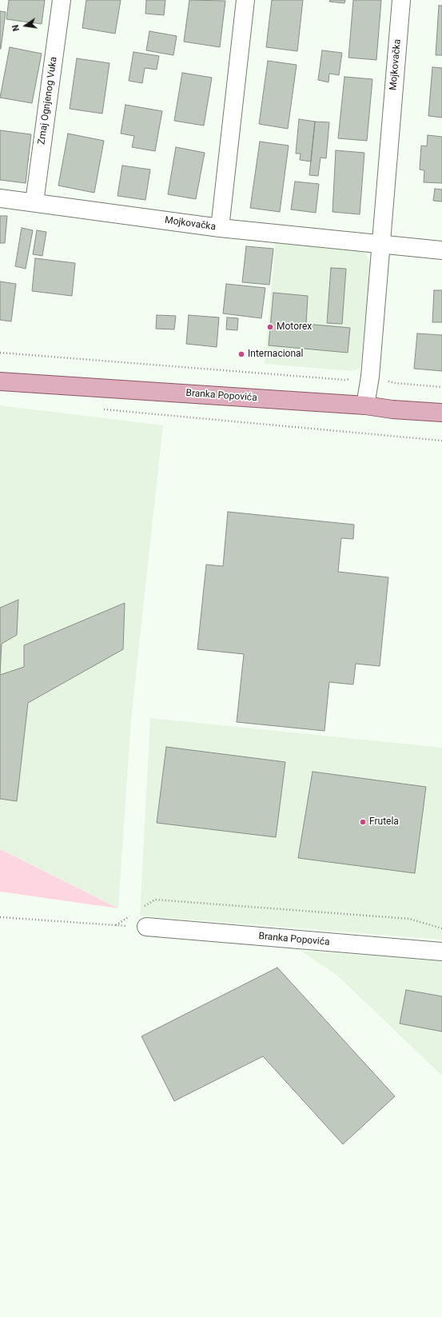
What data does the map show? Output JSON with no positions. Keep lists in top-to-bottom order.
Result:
{
  "streets": {
    "main road": ["Branka Popovića"],
    "street": ["Mojkovačka", "Zmaj Ognjenog Vuka"]
  },
  "crossings": [
    ["Mojkovačka", "Zmaj Ognjenog Vuka"],
    ["Mojkovačka", "Branka Popovića"]
  ],
  "places": ["Motorex", "Internacional", "Frutela"],
  "north": "left"
}
